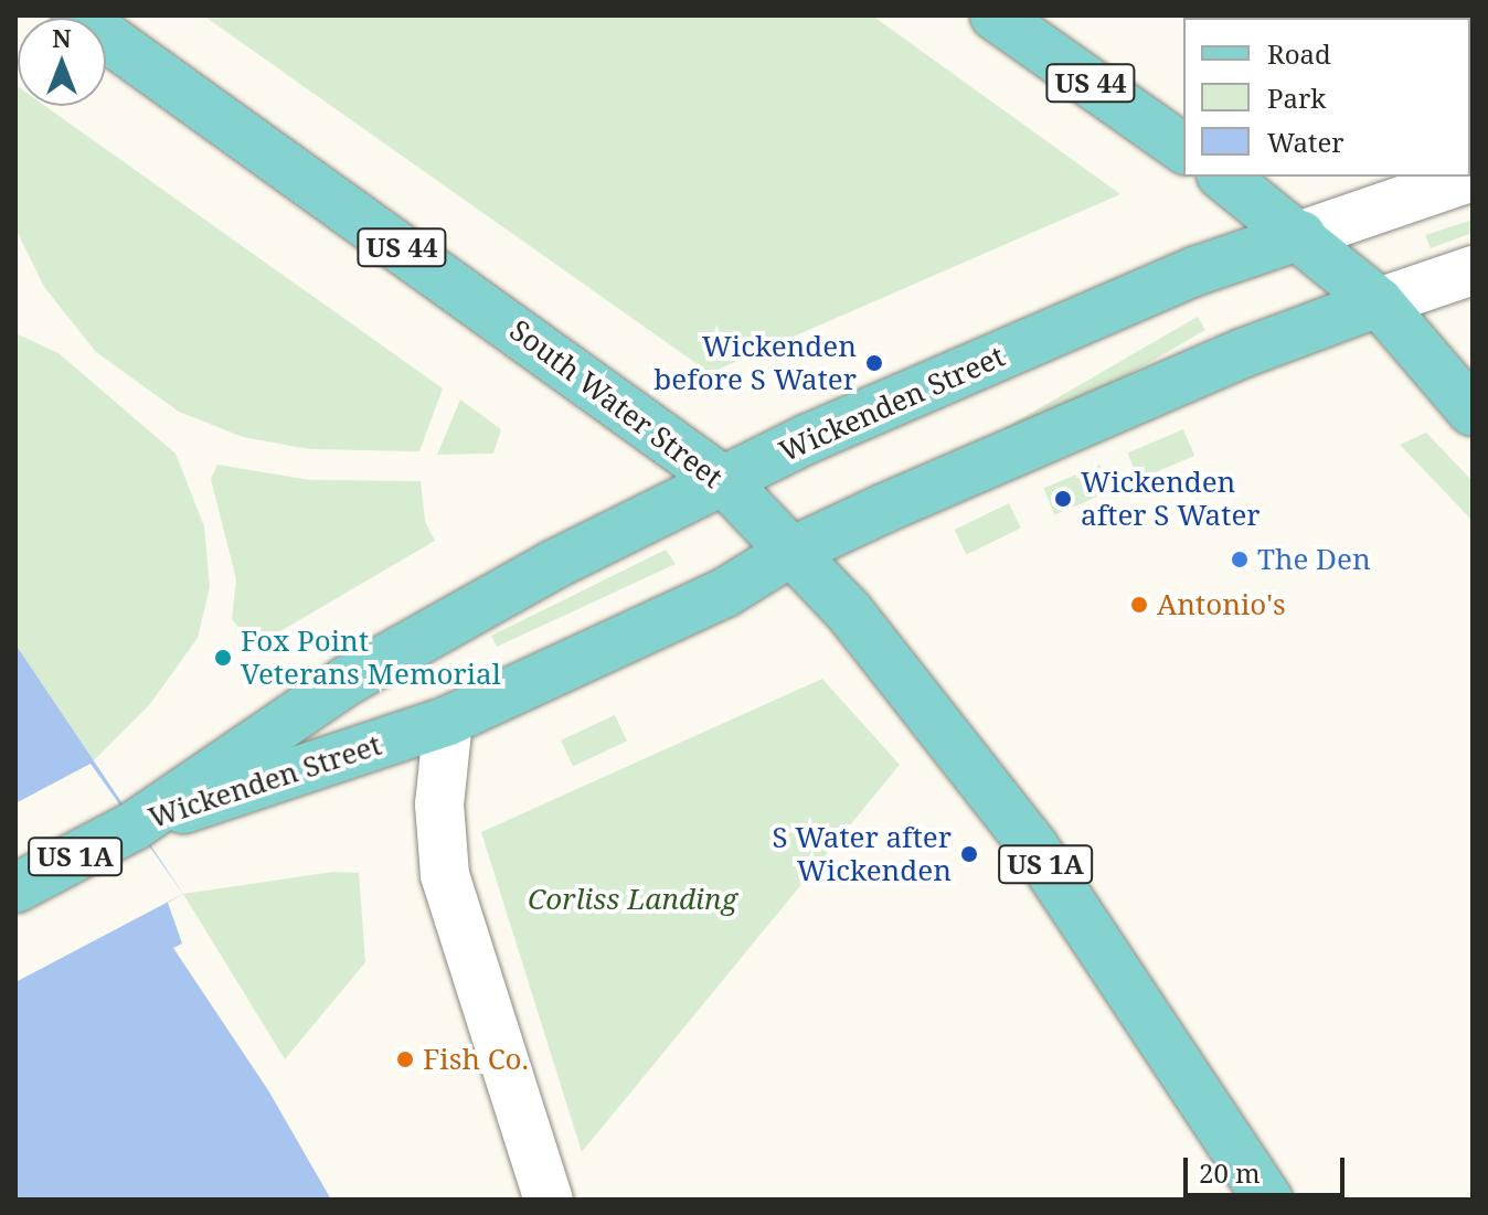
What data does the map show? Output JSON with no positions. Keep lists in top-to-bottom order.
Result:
{
  "streets": {
    "main road": [
      "US 44",
      "South Water Street",
      "Wickenden Street",
      "US 1A"
    ]
  },
  "crossings": [
    ["South Water Street", "Wickenden Street"],
    ["Wickenden Street", "US 1A"]
  ],
  "parks": ["Corliss Landing"],
  "places": [
    "Wickenden before S Water",
    "Wickenden after S Water",
    "The Den",
    "Antonio's",
    "Fox Point Veterans Memorial",
    "S Water after Wickenden",
    "Fish Co."
  ],
  "legend": ["Road", "Park", "Water"],
  "scale_bar": "20 m",
  "north": "top"
}
